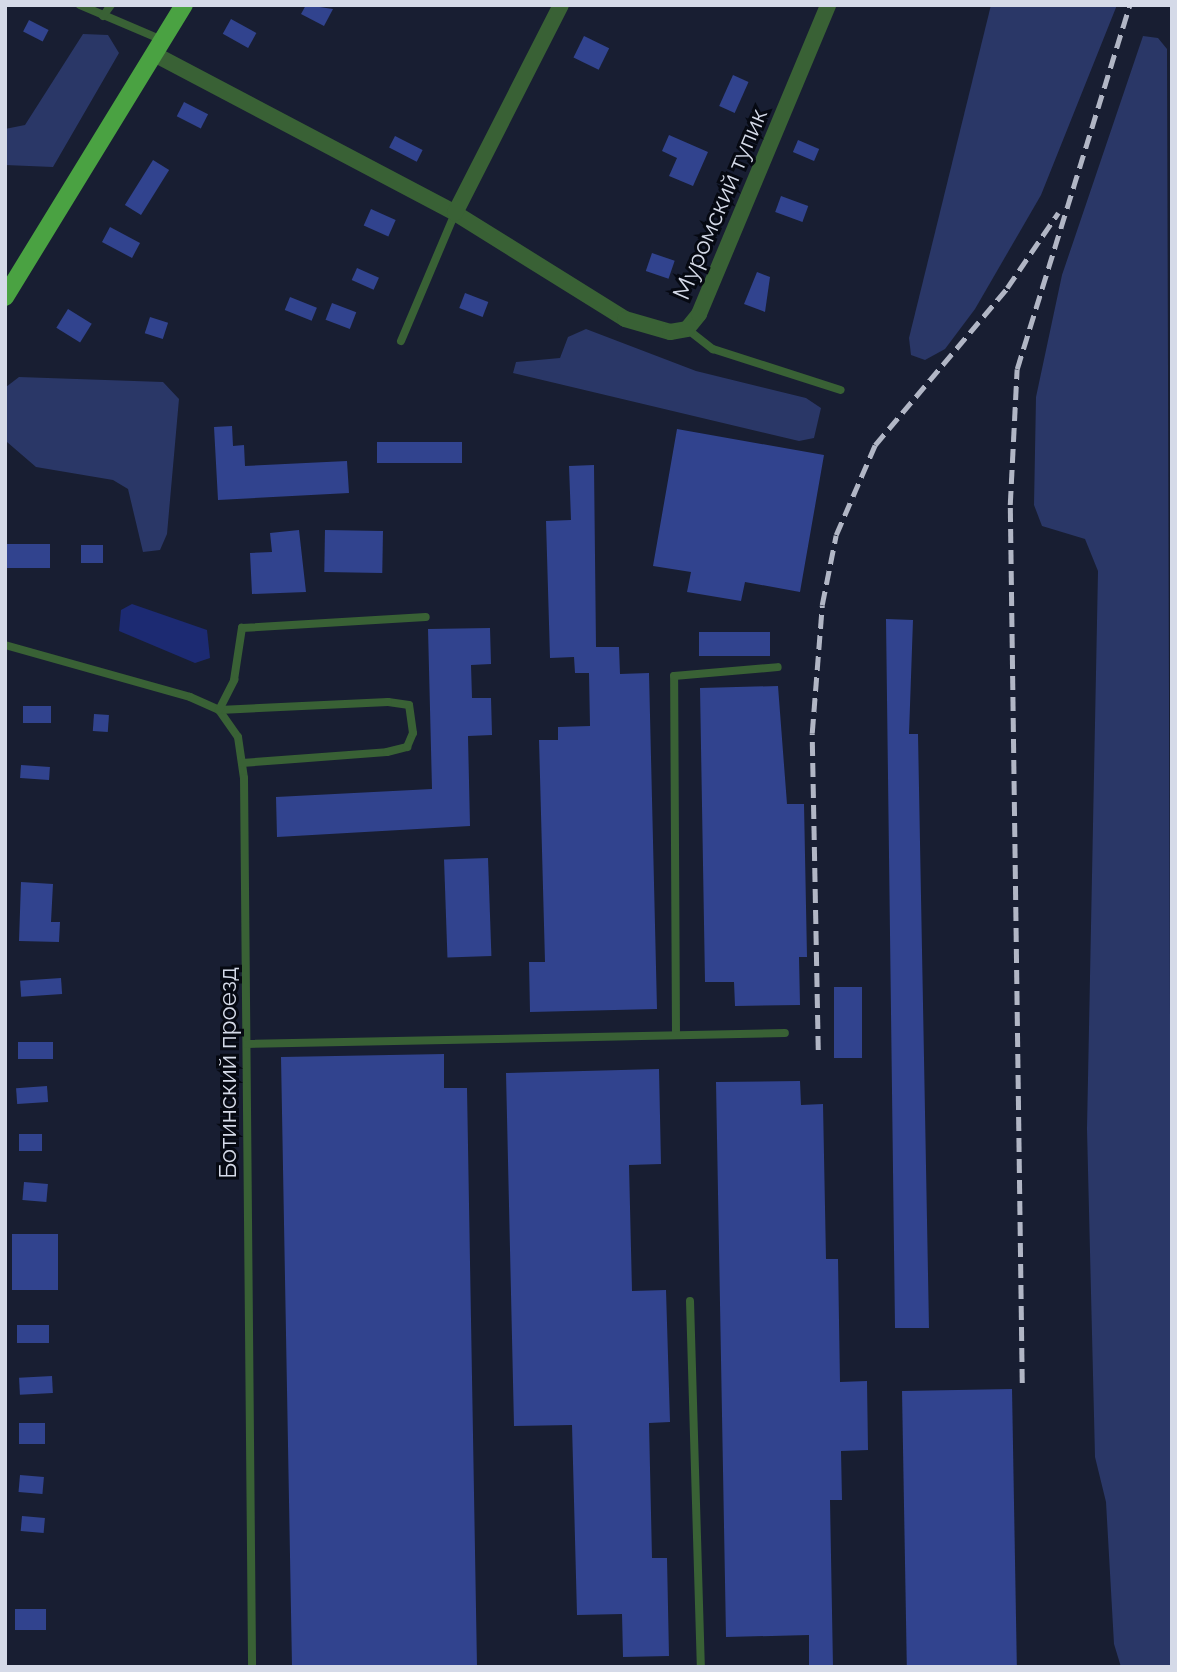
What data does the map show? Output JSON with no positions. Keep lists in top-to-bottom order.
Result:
{
  "streets": {
    "street": ["Муромский тупик"],
    "lane": ["Ботинский проезд"]
  }
}
